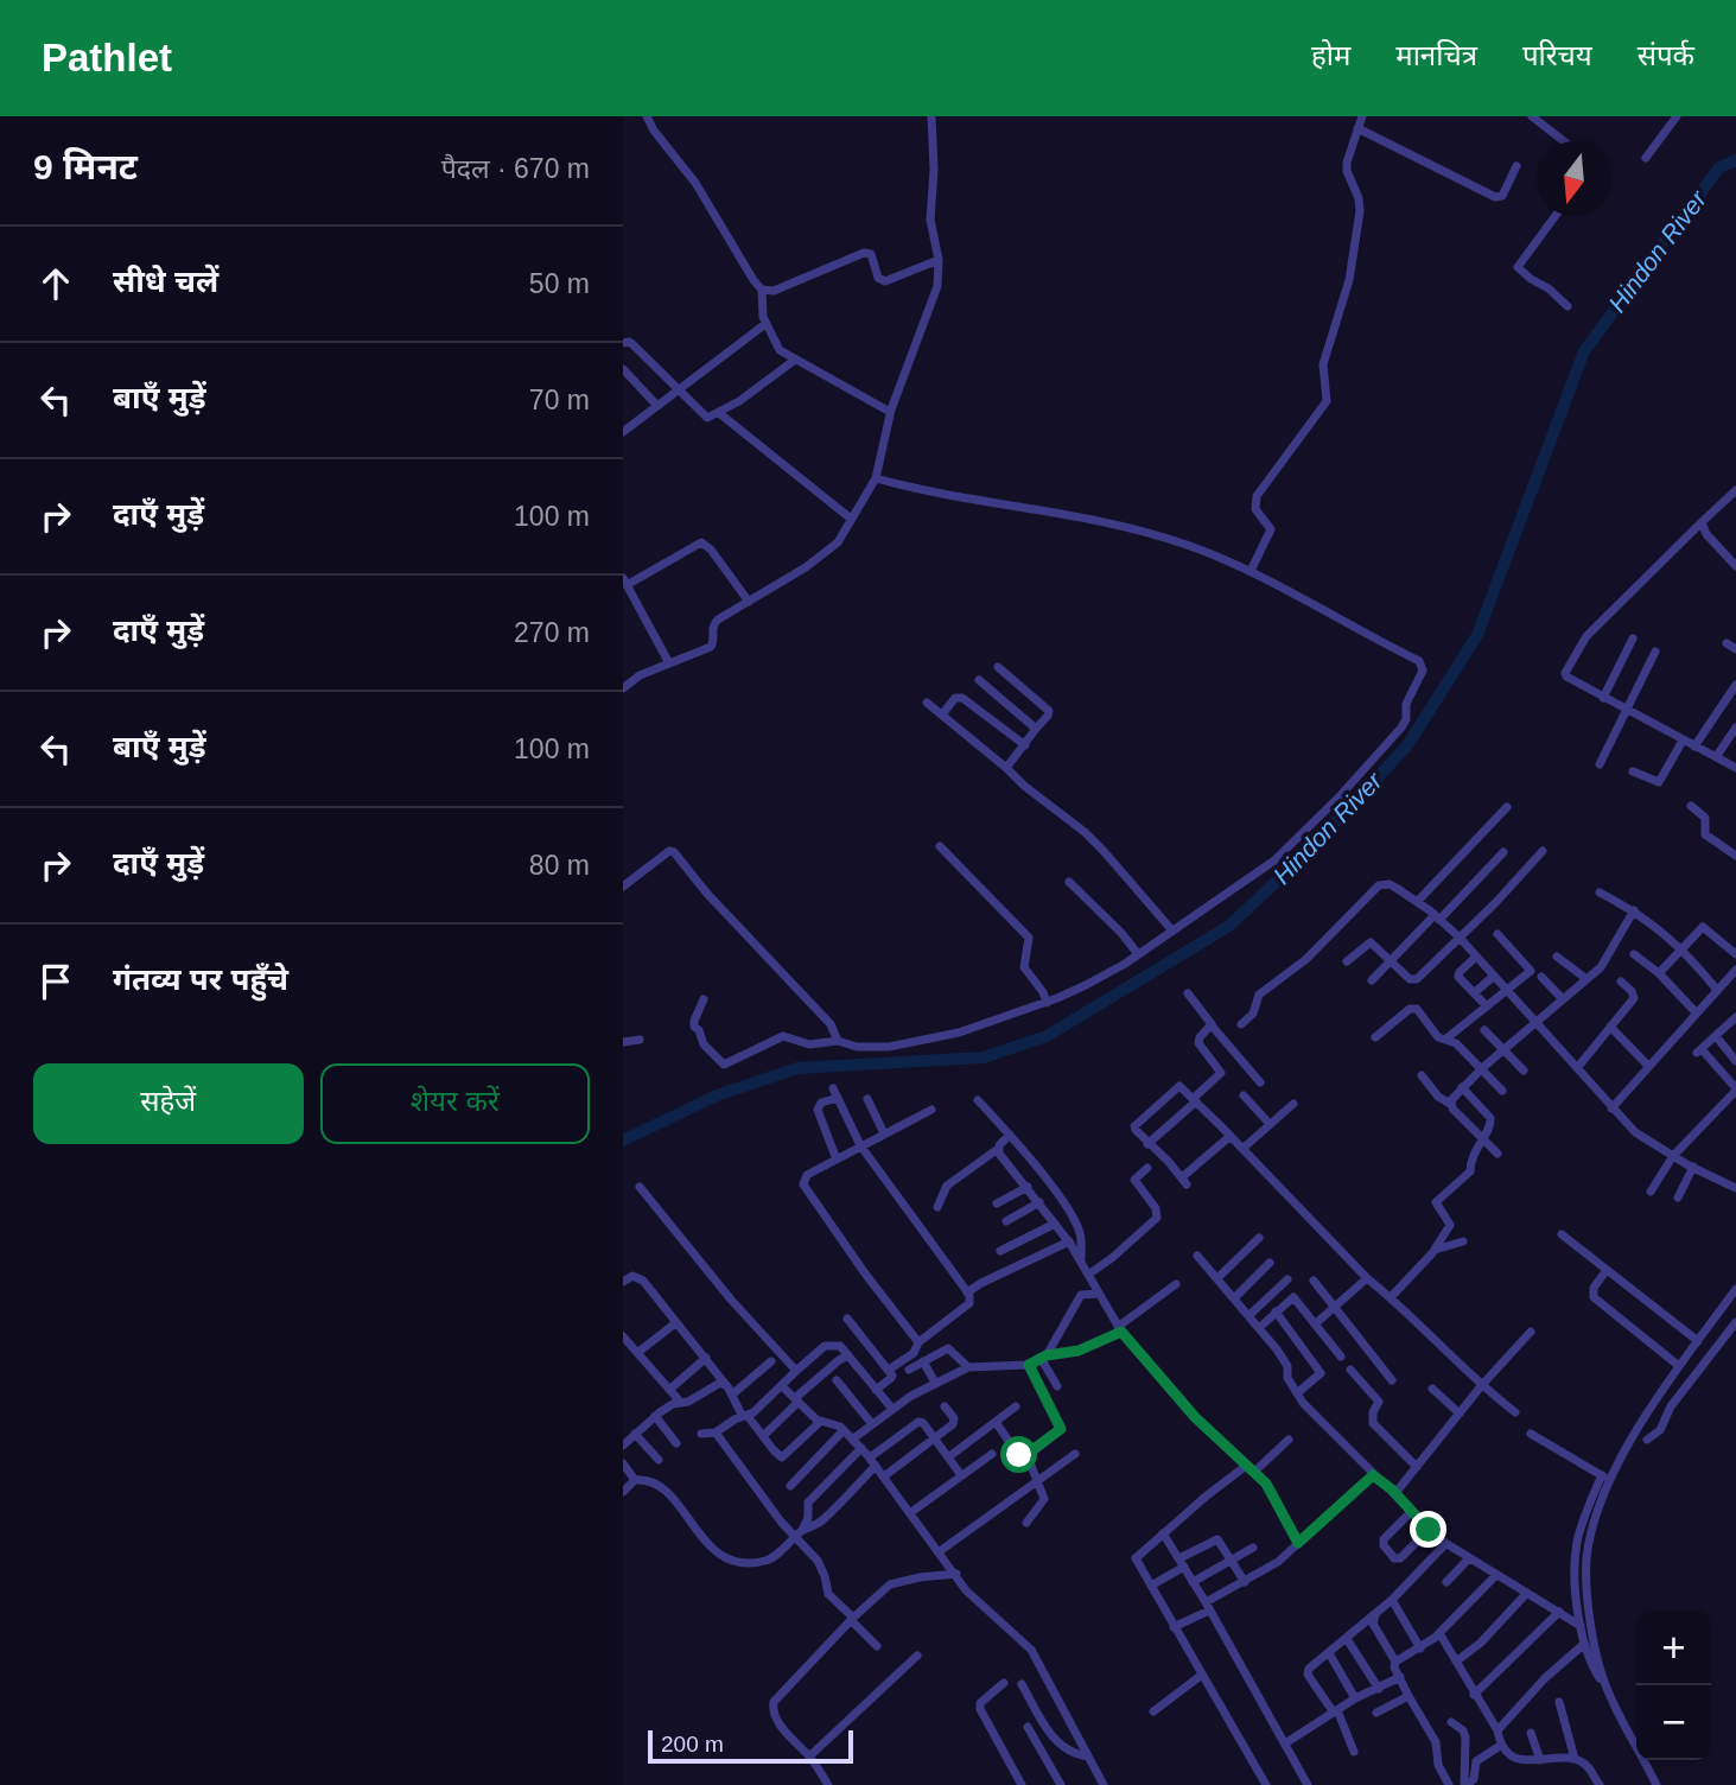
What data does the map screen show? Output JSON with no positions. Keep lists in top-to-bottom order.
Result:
{
  "water": ["Hindon River"],
  "scale_bar": "200 m",
  "north": "bottom",
  "page": {
    "header": "Pathlet",
    "nav": [
      "होम",
      "मानचित्र",
      "परिचय",
      "संपर्क"
    ],
    "heading": ["9 मिनट", "पैदल · 670 m"],
    "list": [
      ["सीधे चलें", "50 m"],
      ["बाएँ मुड़ें", "70 m"],
      ["दाएँ मुड़ें", "100 m"],
      ["दाएँ मुड़ें", "270 m"],
      ["बाएँ मुड़ें", "100 m"],
      ["दाएँ मुड़ें", "80 m"],
      "गंतव्य पर पहुँचे"
    ],
    "buttons": ["सहेजें", "शेयर करें"],
    "map_buttons": ["+", "−"],
    "scale": "200 m"
  }
}
